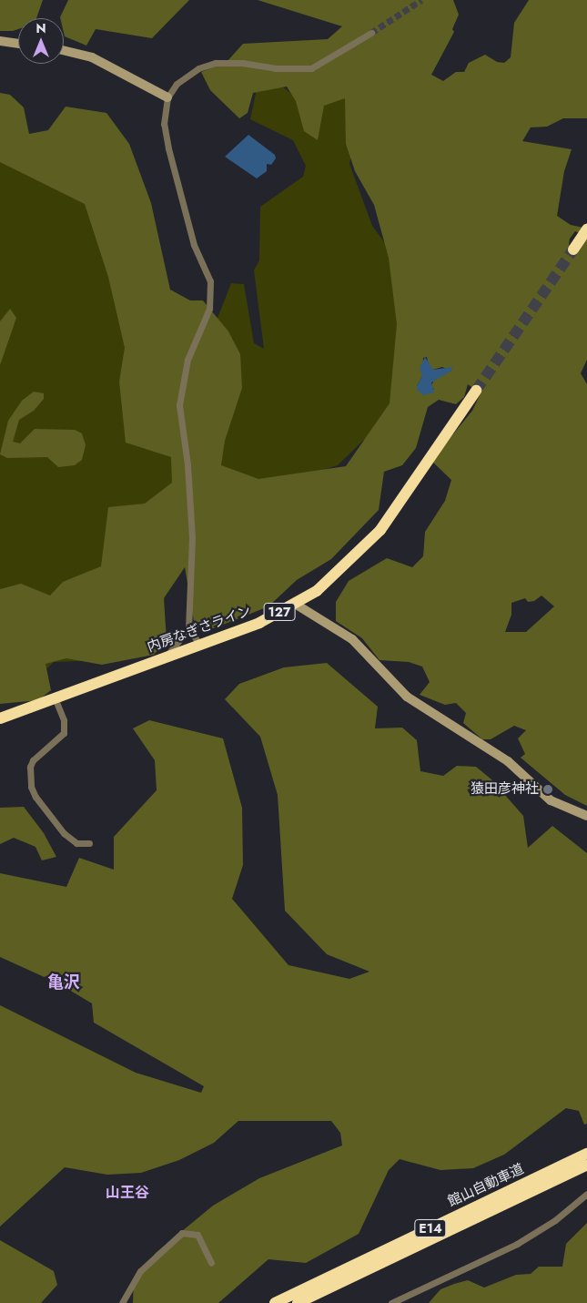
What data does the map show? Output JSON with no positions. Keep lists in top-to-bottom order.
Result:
{
  "streets": {
    "highway": [
      "127",
      "内房なぎさライン",
      "館山自動車道",
      "E14"
    ]
  },
  "districts": ["亀沢", "山王谷"],
  "places": ["猿田彦神社"],
  "north": "top"
}
